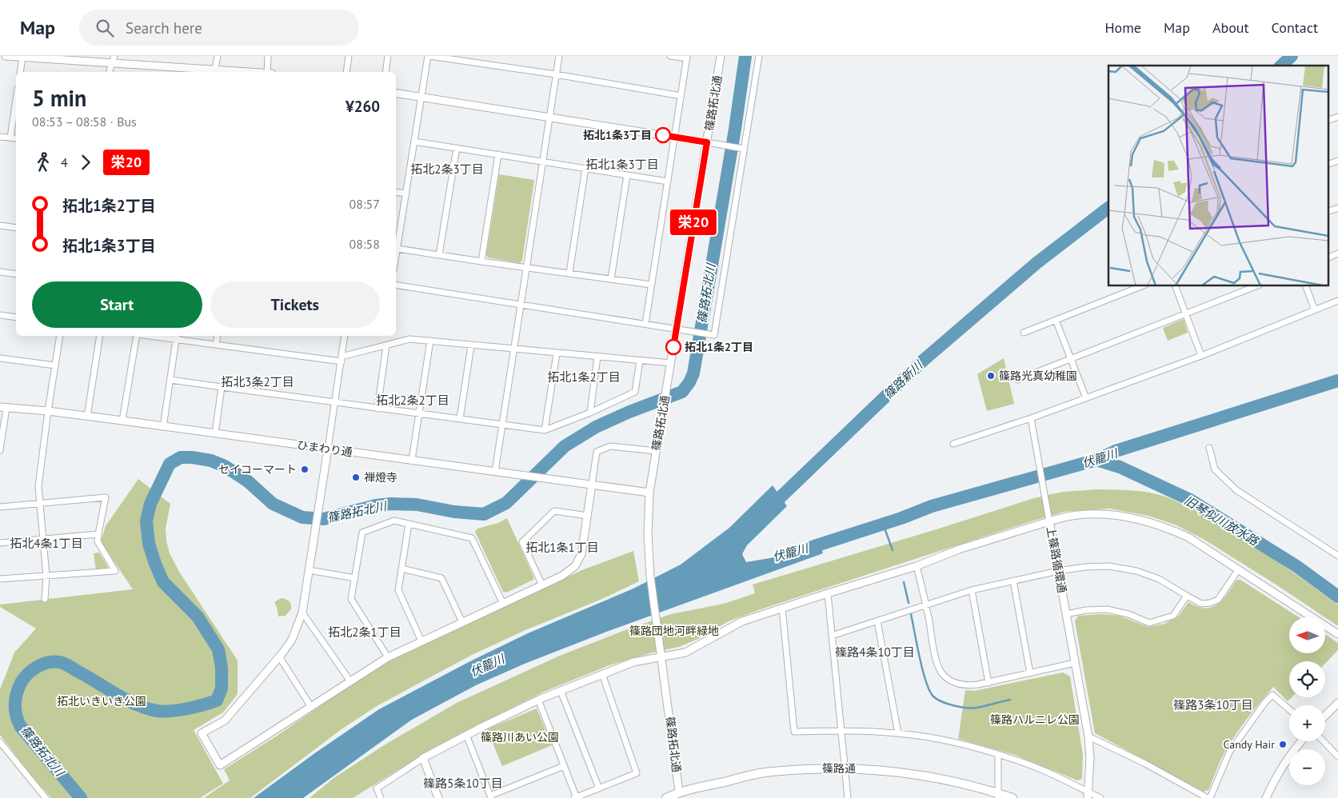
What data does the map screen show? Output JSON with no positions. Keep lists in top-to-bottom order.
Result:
{
  "streets": {
    "main road": ["篠路通"],
    "street": ["篠路拓北通", "ひまわり通", "上篠路循環通"]
  },
  "crossings": [
    ["篠路拓北通", "ひまわり通"],
    ["篠路拓北通", "篠路通"]
  ],
  "districts": [
    "拓北1条3丁目",
    "拓北2条3丁目",
    "拓北1条2丁目",
    "拓北3条2丁目",
    "拓北2条2丁目",
    "拓北4条1丁目",
    "拓北1条1丁目",
    "拓北2条1丁目",
    "篠路4条10丁目",
    "篠路3条10丁目",
    "篠路5条10丁目"
  ],
  "water": [
    "篠路拓北川",
    "篠路新川",
    "伏籠川",
    "旧琴似川放水路"
  ],
  "parks": [
    "篠路団地河畔緑地",
    "拓北いきいき公園",
    "篠路ハルニレ公園",
    "篠路川あい公園"
  ],
  "places": [
    "拓北1条3丁目",
    "拓北1条2丁目",
    "篠路光真幼稚園",
    "セイコーマート",
    "禅燈寺",
    "Candy Hair"
  ],
  "lines": ["bus line 栄20"],
  "north": "left",
  "page": {
    "header": "Map",
    "search": "Search here",
    "nav": [
      "Home",
      "Map",
      "About",
      "Contact"
    ],
    "on_map": "栄20",
    "heading": ["5 min", "08:53 – 08:58 · Bus", "¥260"],
    "legs": ["4", "栄20"],
    "list": [
      {
        "name": "拓北1条2丁目",
        "value": "08:57"
      },
      {
        "name": "拓北1条3丁目",
        "value": "08:58"
      }
    ],
    "buttons": ["Start", "Tickets"],
    "map_buttons": ["+", "−"]
  }
}
